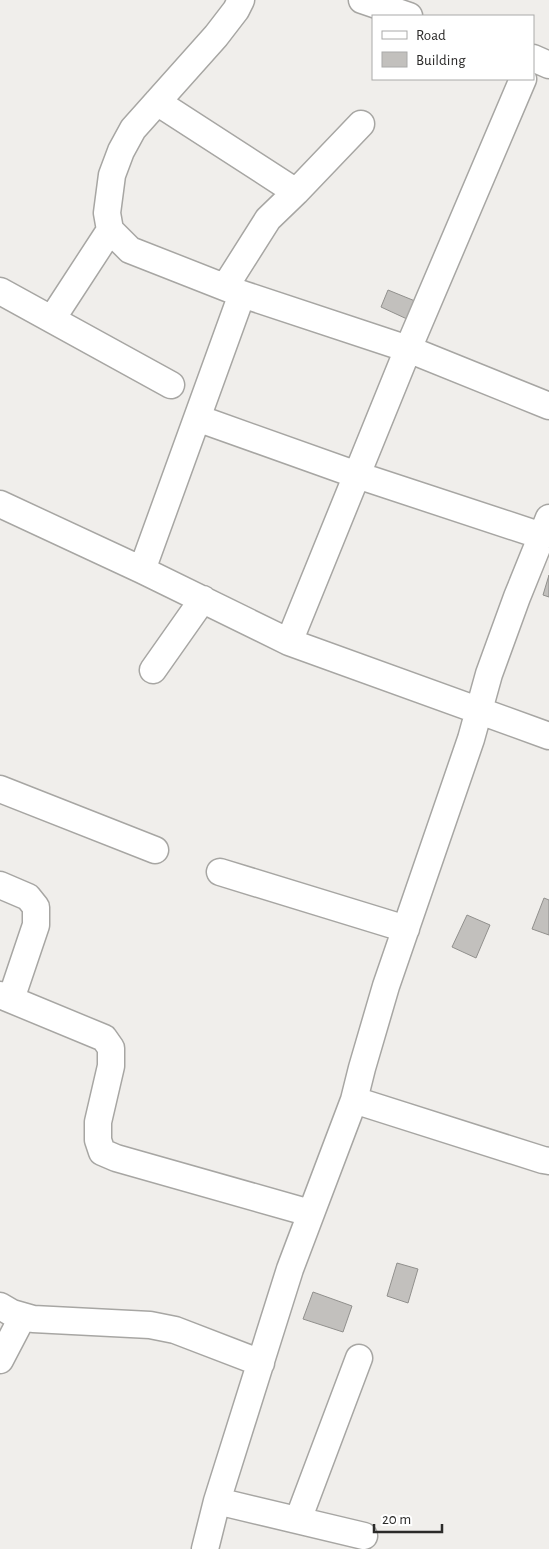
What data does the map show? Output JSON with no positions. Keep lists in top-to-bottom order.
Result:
{
  "legend": ["Road", "Building"],
  "scale_bar": "20 m"
}
